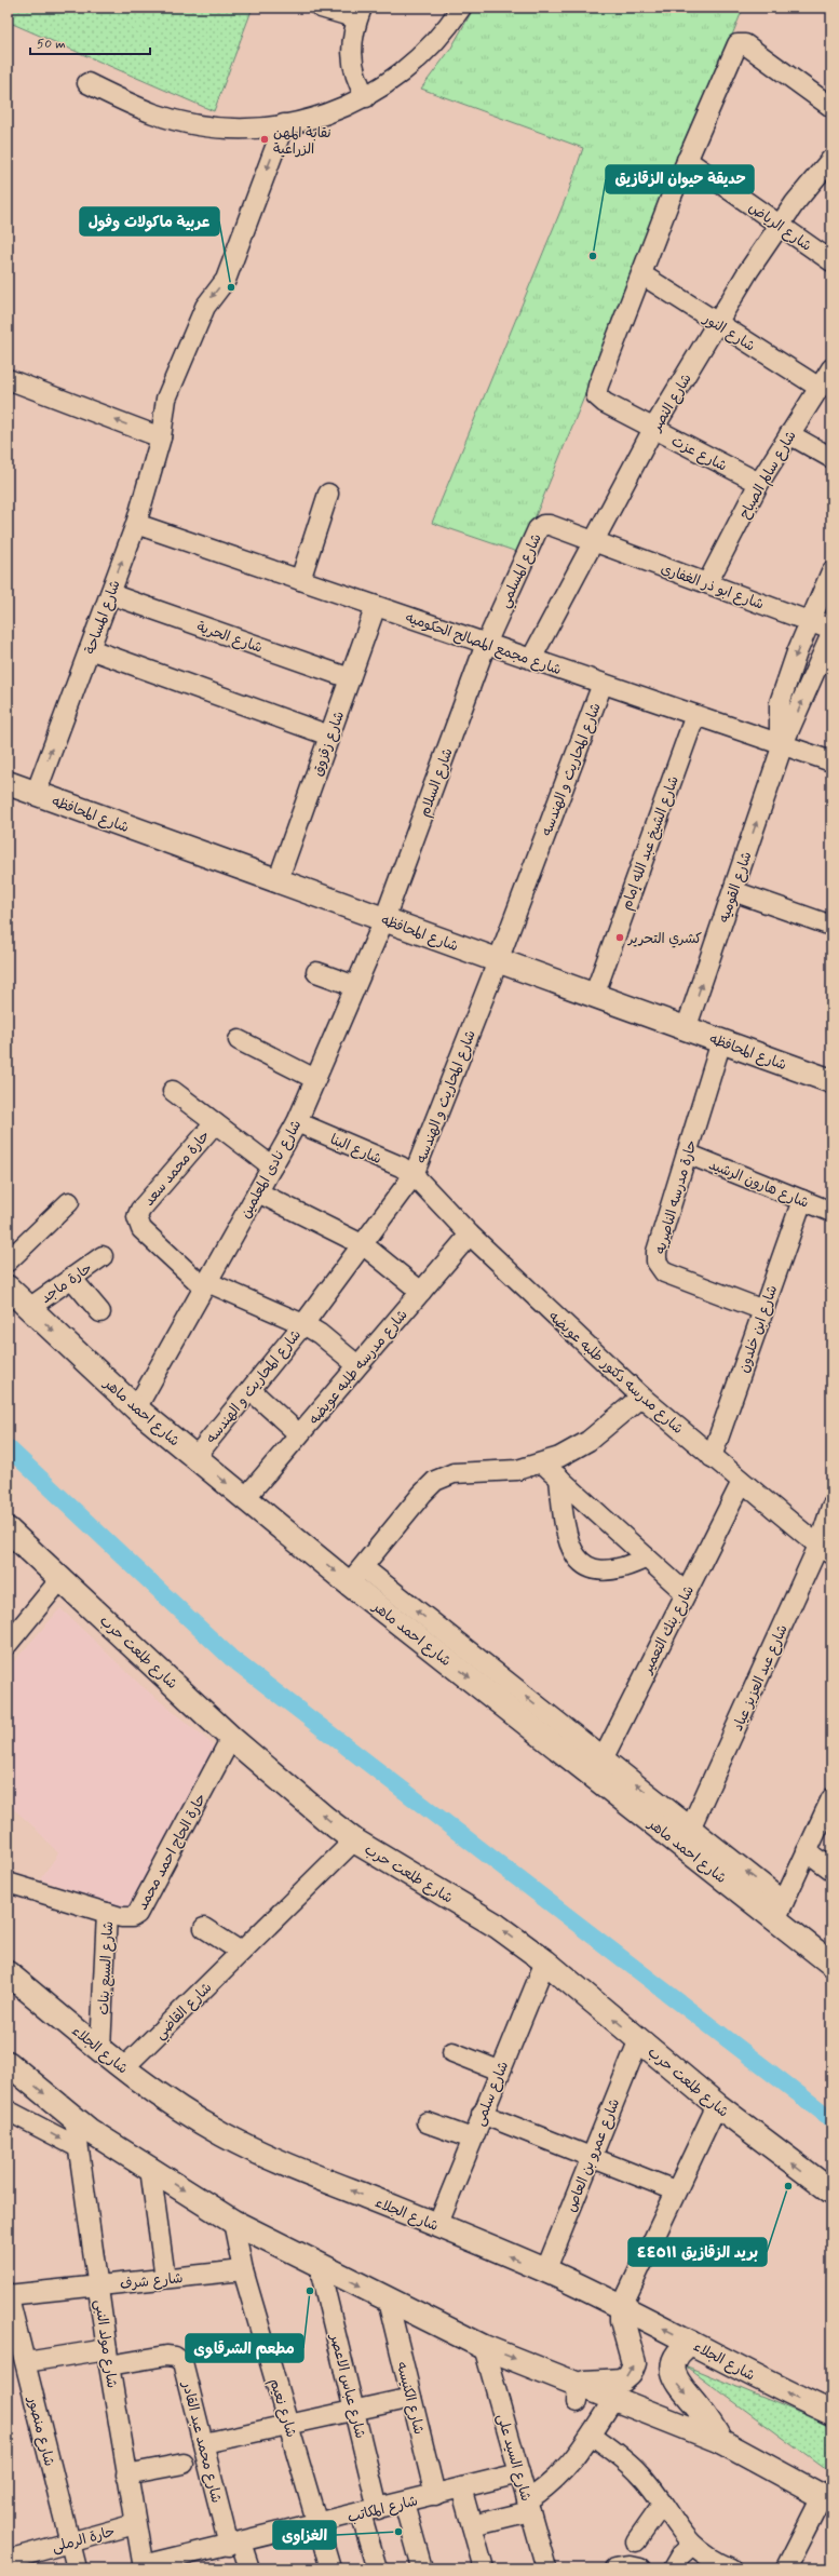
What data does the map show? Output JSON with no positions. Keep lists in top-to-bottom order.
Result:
{
  "streets": {
    "main road": [
      "شارع المحافظه",
      "شارع احمد ماهر",
      "شارع طلعت حرب",
      "شارع الجلاء"
    ],
    "street": [
      "شارع الرياض",
      "شارع النور",
      "شارع النصر",
      "شارع عزت",
      "شارع سالم الصباح",
      "شارع المسلمي",
      "شارع ابو ذر الغفارى",
      "شارع المساحة",
      "شارع الحرية",
      "شارع مجمع المصالح الحكوميه",
      "شارع زقزوق",
      "شارع المحاريث و الهندسه",
      "شارع السلام",
      "شارع الشيخ عبد الله إمام",
      "شارع القوميه",
      "شارع البنا",
      "حارة محمد سعد",
      "شارع نادى المعلمين",
      "شارع هارون الرشيد",
      "حارة مدرسه الناصريه",
      "حارة ماجد",
      "شارع ابن خلدون",
      "شارع مدرسه طلبه عويضه",
      "شارع مدرسه دكتور طلبه عويضه",
      "شارع بنك التعمير",
      "شارع عبد العزيز عياد",
      "حارة الحاج احمد محمد",
      "شارع السبع بنات",
      "شارع القاضي",
      "شارع سلمى",
      "شارع عمرو بن العاص",
      "شارع شرف",
      "شارع مولد النبى",
      "شارع عباس الاعصر",
      "شارع الكنيسه",
      "شارع نعيم",
      "شارع منصور",
      "شارع محمد عبد القادر",
      "شارع السيد على",
      "شارع المكاتب",
      "حارة الرملى"
    ]
  },
  "crossings": [
    ["شارع الرياض", "شارع النصر"],
    ["شارع النور", "شارع النصر"],
    ["شارع النور", "شارع عزت"],
    ["شارع النور", "شارع سالم الصباح"],
    ["شارع النصر", "شارع عزت"],
    ["شارع النصر", "شارع المسلمي"],
    ["شارع النصر", "شارع ابو ذر الغفارى"],
    ["شارع النصر", "شارع مجمع المصالح الحكوميه"],
    ["شارع عزت", "شارع سالم الصباح"],
    ["شارع سالم الصباح", "شارع ابو ذر الغفارى"],
    ["شارع المسلمي", "شارع ابو ذر الغفارى"],
    ["شارع المسلمي", "شارع مجمع المصالح الحكوميه"],
    ["شارع المسلمي", "شارع السلام"],
    ["شارع ابو ذر الغفارى", "شارع القوميه"],
    ["شارع المساحة", "شارع الحرية"],
    ["شارع المساحة", "شارع مجمع المصالح الحكوميه"],
    ["شارع المساحة", "شارع المحافظه"],
    ["شارع الحرية", "شارع زقزوق"],
    ["شارع مجمع المصالح الحكوميه", "شارع زقزوق"],
    ["شارع مجمع المصالح الحكوميه", "شارع المحاريث و الهندسه"],
    ["شارع مجمع المصالح الحكوميه", "شارع السلام"],
    ["شارع مجمع المصالح الحكوميه", "شارع الشيخ عبد الله إمام"],
    ["شارع مجمع المصالح الحكوميه", "شارع القوميه"],
    ["شارع زقزوق", "شارع المحافظه"],
    ["شارع المحاريث و الهندسه", "شارع المحافظه"],
    ["شارع المحاريث و الهندسه", "شارع البنا"],
    ["شارع المحاريث و الهندسه", "شارع مدرسه دكتور طلبه عويضه"],
    ["شارع المحاريث و الهندسه", "شارع احمد ماهر"],
    ["شارع السلام", "شارع المحافظه"],
    ["شارع السلام", "شارع نادى المعلمين"],
    ["شارع المحافظه", "شارع الشيخ عبد الله إمام"],
    ["شارع المحافظه", "شارع القوميه"],
    ["شارع المحافظه", "شارع نادى المعلمين"],
    ["شارع المحافظه", "حارة مدرسه الناصريه"],
    ["شارع البنا", "شارع نادى المعلمين"],
    ["شارع البنا", "شارع مدرسه دكتور طلبه عويضه"],
    ["حارة محمد سعد", "شارع نادى المعلمين"],
    ["شارع نادى المعلمين", "شارع احمد ماهر"],
    ["شارع هارون الرشيد", "حارة مدرسه الناصريه"],
    ["شارع هارون الرشيد", "شارع ابن خلدون"],
    ["حارة مدرسه الناصريه", "شارع ابن خلدون"],
    ["حارة ماجد", "شارع احمد ماهر"],
    ["شارع ابن خلدون", "شارع مدرسه دكتور طلبه عويضه"],
    ["شارع مدرسه طلبه عويضه", "شارع مدرسه دكتور طلبه عويضه"],
    ["شارع مدرسه طلبه عويضه", "شارع احمد ماهر"],
    ["شارع مدرسه دكتور طلبه عويضه", "شارع بنك التعمير"],
    ["شارع مدرسه دكتور طلبه عويضه", "شارع عبد العزيز عياد"],
    ["شارع احمد ماهر", "شارع بنك التعمير"],
    ["شارع احمد ماهر", "شارع عبد العزيز عياد"],
    ["شارع طلعت حرب", "حارة الحاج احمد محمد"],
    ["شارع طلعت حرب", "شارع القاضي"],
    ["شارع طلعت حرب", "شارع سلمى"],
    ["شارع طلعت حرب", "شارع عمرو بن العاص"],
    ["حارة الحاج احمد محمد", "شارع السبع بنات"],
    ["شارع السبع بنات", "شارع الجلاء"],
    ["شارع القاضي", "شارع الجلاء"],
    ["شارع الجلاء", "شارع سلمى"],
    ["شارع الجلاء", "شارع عمرو بن العاص"],
    ["شارع شرف", "شارع مولد النبى"],
    ["شارع شرف", "شارع نعيم"],
    ["شارع شرف", "شارع منصور"],
    ["شارع مولد النبى", "شارع محمد عبد القادر"],
    ["شارع مولد النبى", "شارع المكاتب"],
    ["شارع مولد النبى", "حارة الرملى"],
    ["شارع عباس الاعصر", "شارع المكاتب"],
    ["شارع الكنيسه", "شارع المكاتب"],
    ["شارع نعيم", "شارع المكاتب"],
    ["شارع منصور", "حارة الرملى"],
    ["شارع محمد عبد القادر", "شارع المكاتب"],
    ["شارع السيد على", "شارع المكاتب"]
  ],
  "one_way": ["شارع طلعت حرب"],
  "places": [
    "نقابة المهن الزراعية",
    "حديقة حيوان الزقازيق",
    "عربية ماكولات وفول",
    "كشري التحرير",
    "بريد الزقازيق ٤٤٥١١",
    "مطعم الشرقاوى",
    "الغزاوى"
  ],
  "scale_bar": "50 m"
}
